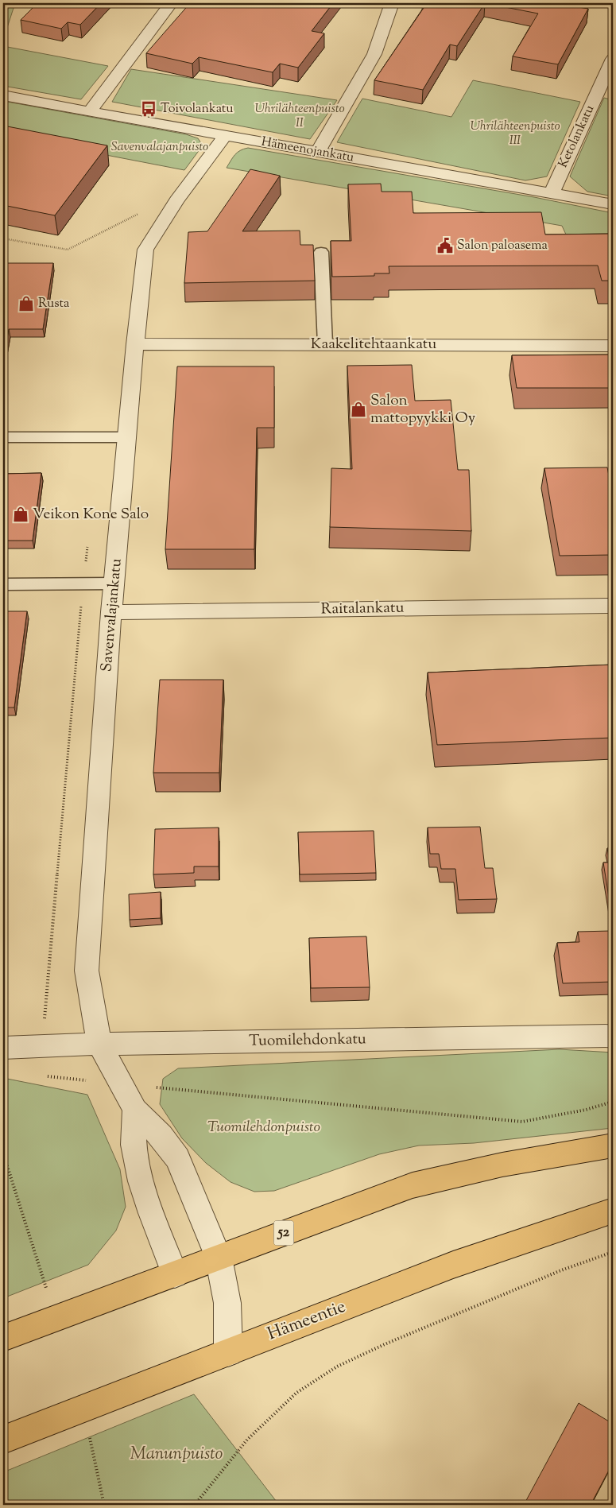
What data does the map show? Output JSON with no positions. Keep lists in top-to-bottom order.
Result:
{
  "streets": {
    "main road": ["52", "Hämeentie"],
    "street": [
      "Ketolankatu",
      "Hämeenojankatu",
      "Kaakelitehtaankatu",
      "Raitalankatu",
      "Savenvalajankatu",
      "Tuomilehdonkatu"
    ]
  },
  "crossings": [
    ["Ketolankatu", "Hämeenojankatu"],
    ["Hämeenojankatu", "Savenvalajankatu"],
    ["Kaakelitehtaankatu", "Savenvalajankatu"],
    ["Raitalankatu", "Savenvalajankatu"],
    ["Savenvalajankatu", "Tuomilehdonkatu"],
    ["Savenvalajankatu", "52"],
    ["Savenvalajankatu", "Hämeentie"]
  ],
  "parks": [
    "Uhrilähteenpuisto II",
    "Uhrilähteenpuisto III",
    "Savenvalajanpuisto",
    "Tuomilehdonpuisto",
    "Manunpuisto"
  ],
  "places": {
    "bus stop": ["Toivolankatu"],
    "public building": ["Salon paloasema"],
    "shop": ["Rusta", "Salon mattopyykki Oy", "Veikon Kone Salo"]
  }
}
